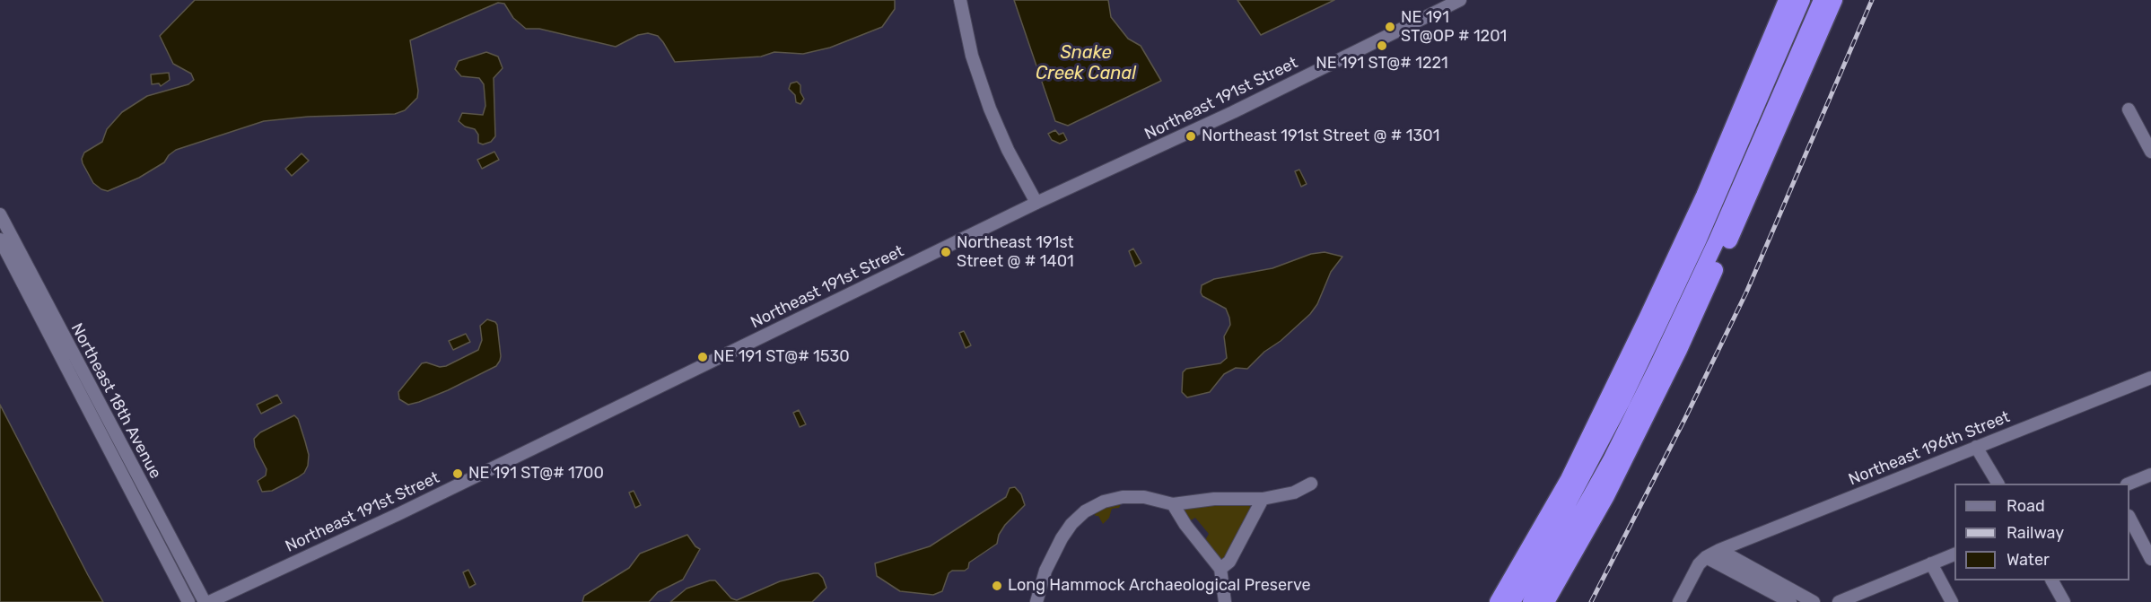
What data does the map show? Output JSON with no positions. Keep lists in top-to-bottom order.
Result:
{
  "streets": {
    "street": ["Northeast 191st Street", "Northeast 18th Avenue", "Northeast 196th Street"]
  },
  "water": ["Snake Creek Canal"],
  "places": [
    "NE 191 ST@OP # 1201",
    "NE 191 ST@# 1221",
    "Northeast 191st Street @ # 1301",
    "Northeast 191st Street @ # 1401",
    "NE 191 ST@# 1530",
    "NE 191 ST@# 1700",
    "Long Hammock Archaeological Preserve"
  ],
  "legend": ["Road", "Railway", "Water"]
}
